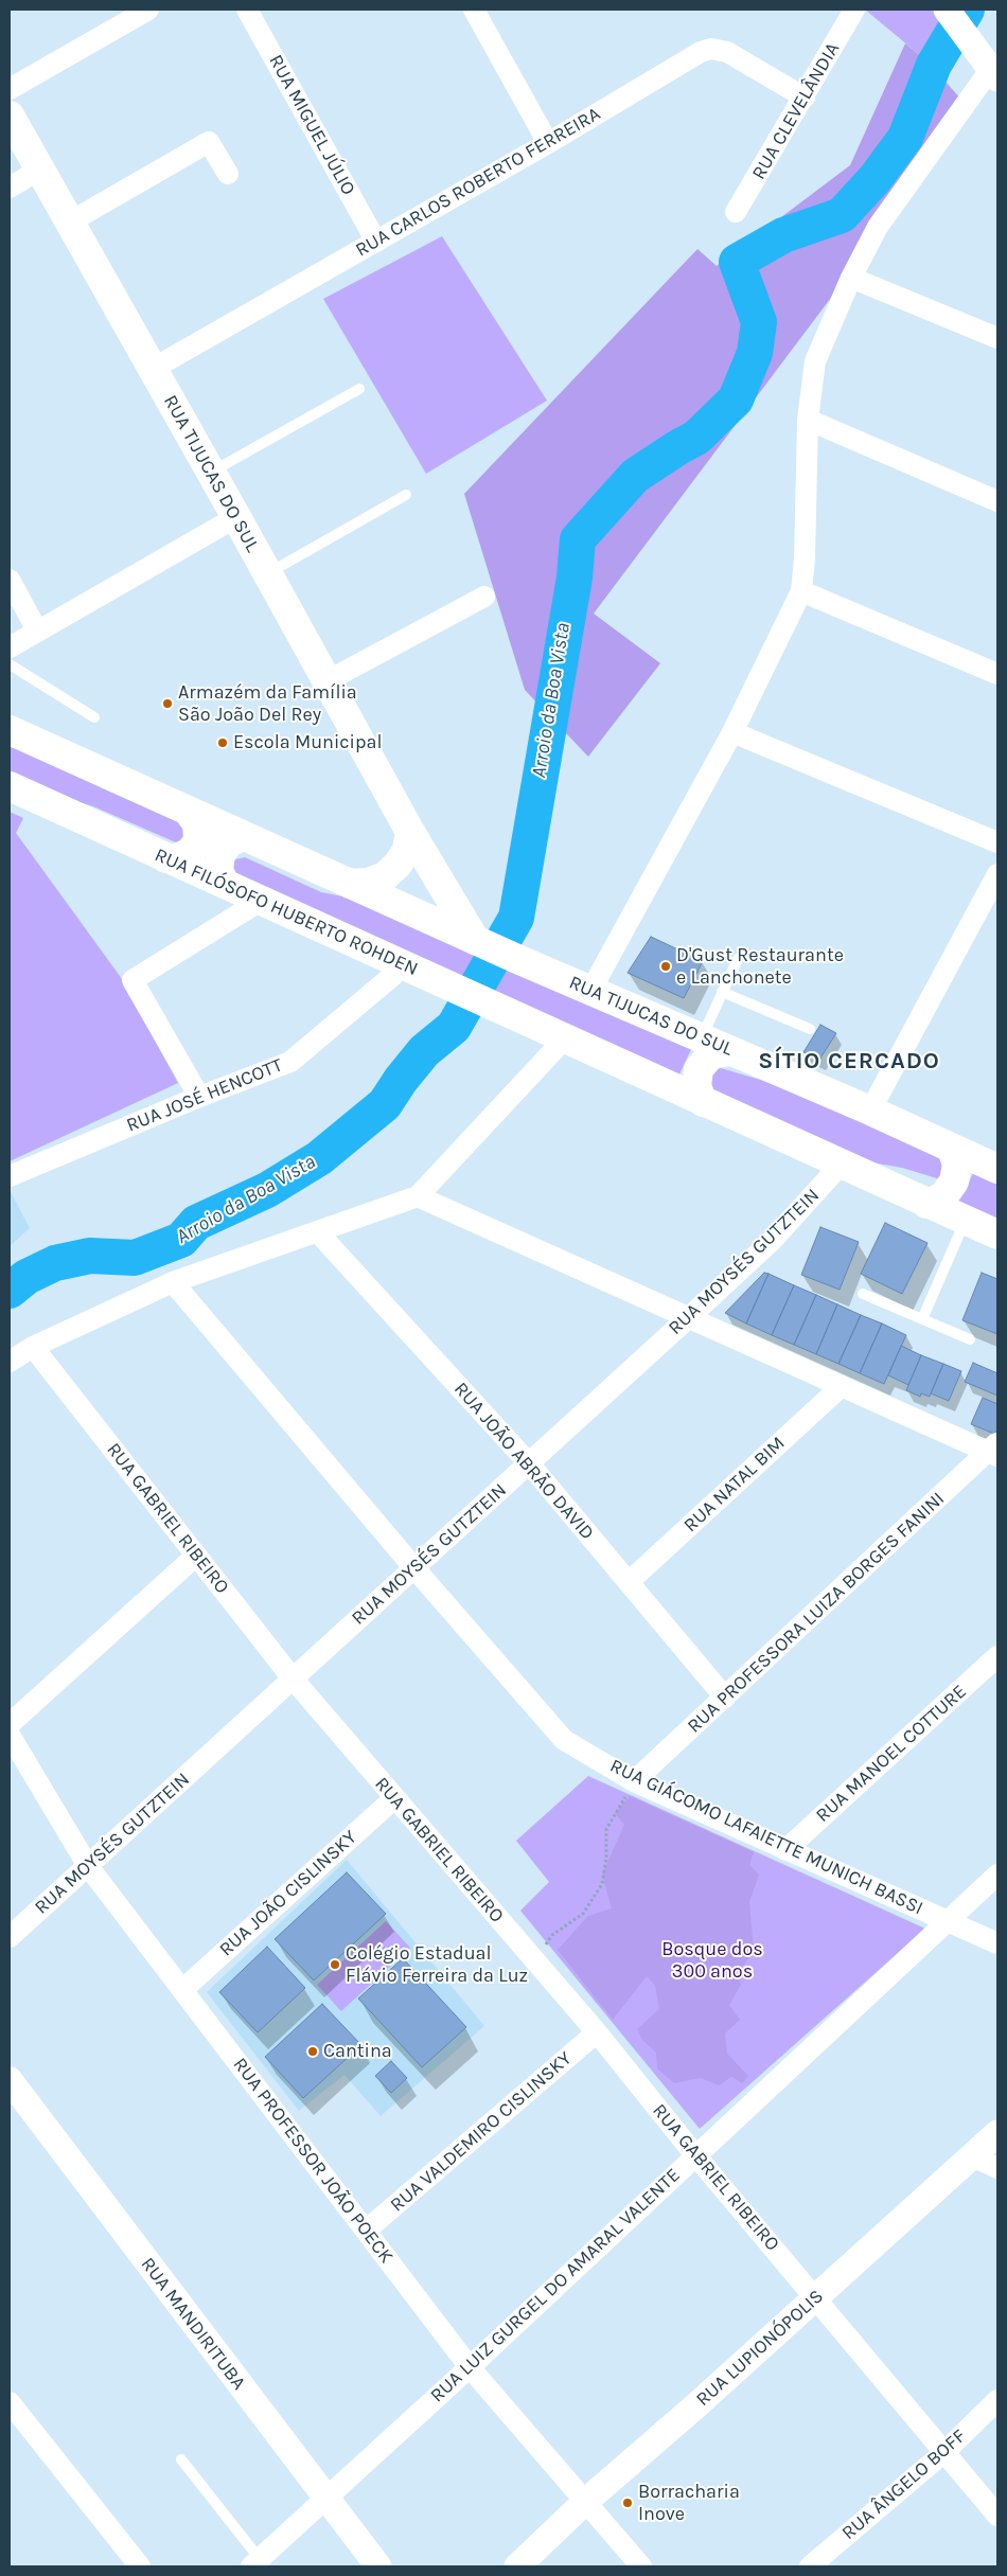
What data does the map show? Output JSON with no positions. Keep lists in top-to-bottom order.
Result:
{
  "streets": {
    "main road": ["RUA TIJUCAS DO SUL", "RUA FILÓSOFO HUBERTO ROHDEN"],
    "street": [
      "RUA CLEVELÂNDIA",
      "RUA MIGUEL JÚLIO",
      "RUA CARLOS ROBERTO FERREIRA",
      "RUA JOSÉ HENCOTT",
      "RUA MOYSÉS GUTZTEIN",
      "RUA JOÃO ABRÃO DAVID",
      "RUA NATAL BIM",
      "RUA GABRIEL RIBEIRO",
      "RUA PROFESSORA LUIZA BORGES FANINI",
      "RUA MANOEL COTTURE",
      "RUA GIÁCOMO LAFAIETTE MUNICH BASSI",
      "RUA JOÃO CISLINSKY",
      "RUA VALDEMIRO CISLINSKY",
      "RUA PROFESSOR JOÃO POECK",
      "RUA LUIZ GURGEL DO AMARAL VALENTE",
      "RUA MANDIRITUBA",
      "RUA LUPIONÓPOLIS",
      "RUA ÂNGELO BOFF"
    ]
  },
  "crossings": [
    ["RUA CLEVELÂNDIA", "RUA CARLOS ROBERTO FERREIRA"],
    ["RUA MIGUEL JÚLIO", "RUA CARLOS ROBERTO FERREIRA"],
    ["RUA CARLOS ROBERTO FERREIRA", "RUA TIJUCAS DO SUL"],
    ["RUA FILÓSOFO HUBERTO ROHDEN", "RUA JOSÉ HENCOTT"],
    ["RUA MOYSÉS GUTZTEIN", "RUA JOÃO ABRÃO DAVID"],
    ["RUA MOYSÉS GUTZTEIN", "RUA GABRIEL RIBEIRO"],
    ["RUA MOYSÉS GUTZTEIN", "RUA GIÁCOMO LAFAIETTE MUNICH BASSI"],
    ["RUA MOYSÉS GUTZTEIN", "RUA PROFESSOR JOÃO POECK"],
    ["RUA JOÃO ABRÃO DAVID", "RUA NATAL BIM"],
    ["RUA JOÃO ABRÃO DAVID", "RUA PROFESSORA LUIZA BORGES FANINI"],
    ["RUA GABRIEL RIBEIRO", "RUA JOÃO CISLINSKY"],
    ["RUA GABRIEL RIBEIRO", "RUA VALDEMIRO CISLINSKY"],
    ["RUA GABRIEL RIBEIRO", "RUA LUIZ GURGEL DO AMARAL VALENTE"],
    ["RUA GABRIEL RIBEIRO", "RUA LUPIONÓPOLIS"],
    ["RUA GABRIEL RIBEIRO", "RUA ÂNGELO BOFF"],
    ["RUA PROFESSORA LUIZA BORGES FANINI", "RUA GIÁCOMO LAFAIETTE MUNICH BASSI"],
    ["RUA MANOEL COTTURE", "RUA GIÁCOMO LAFAIETTE MUNICH BASSI"],
    ["RUA GIÁCOMO LAFAIETTE MUNICH BASSI", "RUA LUIZ GURGEL DO AMARAL VALENTE"],
    ["RUA JOÃO CISLINSKY", "RUA PROFESSOR JOÃO POECK"],
    ["RUA VALDEMIRO CISLINSKY", "RUA PROFESSOR JOÃO POECK"],
    ["RUA PROFESSOR JOÃO POECK", "RUA LUIZ GURGEL DO AMARAL VALENTE"],
    ["RUA PROFESSOR JOÃO POECK", "RUA LUPIONÓPOLIS"],
    ["RUA LUIZ GURGEL DO AMARAL VALENTE", "RUA MANDIRITUBA"]
  ],
  "districts": ["SÍTIO CERCADO"],
  "water": ["Arroio da Boa Vista"],
  "parks": ["Bosque dos 300 anos"],
  "places": [
    "Armazém da Família São João Del Rey",
    "Escola Municipal",
    "D'Gust Restaurante e Lanchonete",
    "Colégio Estadual Flávio Ferreira da Luz",
    "Cantina",
    "Borracharia Inove"
  ]
}
